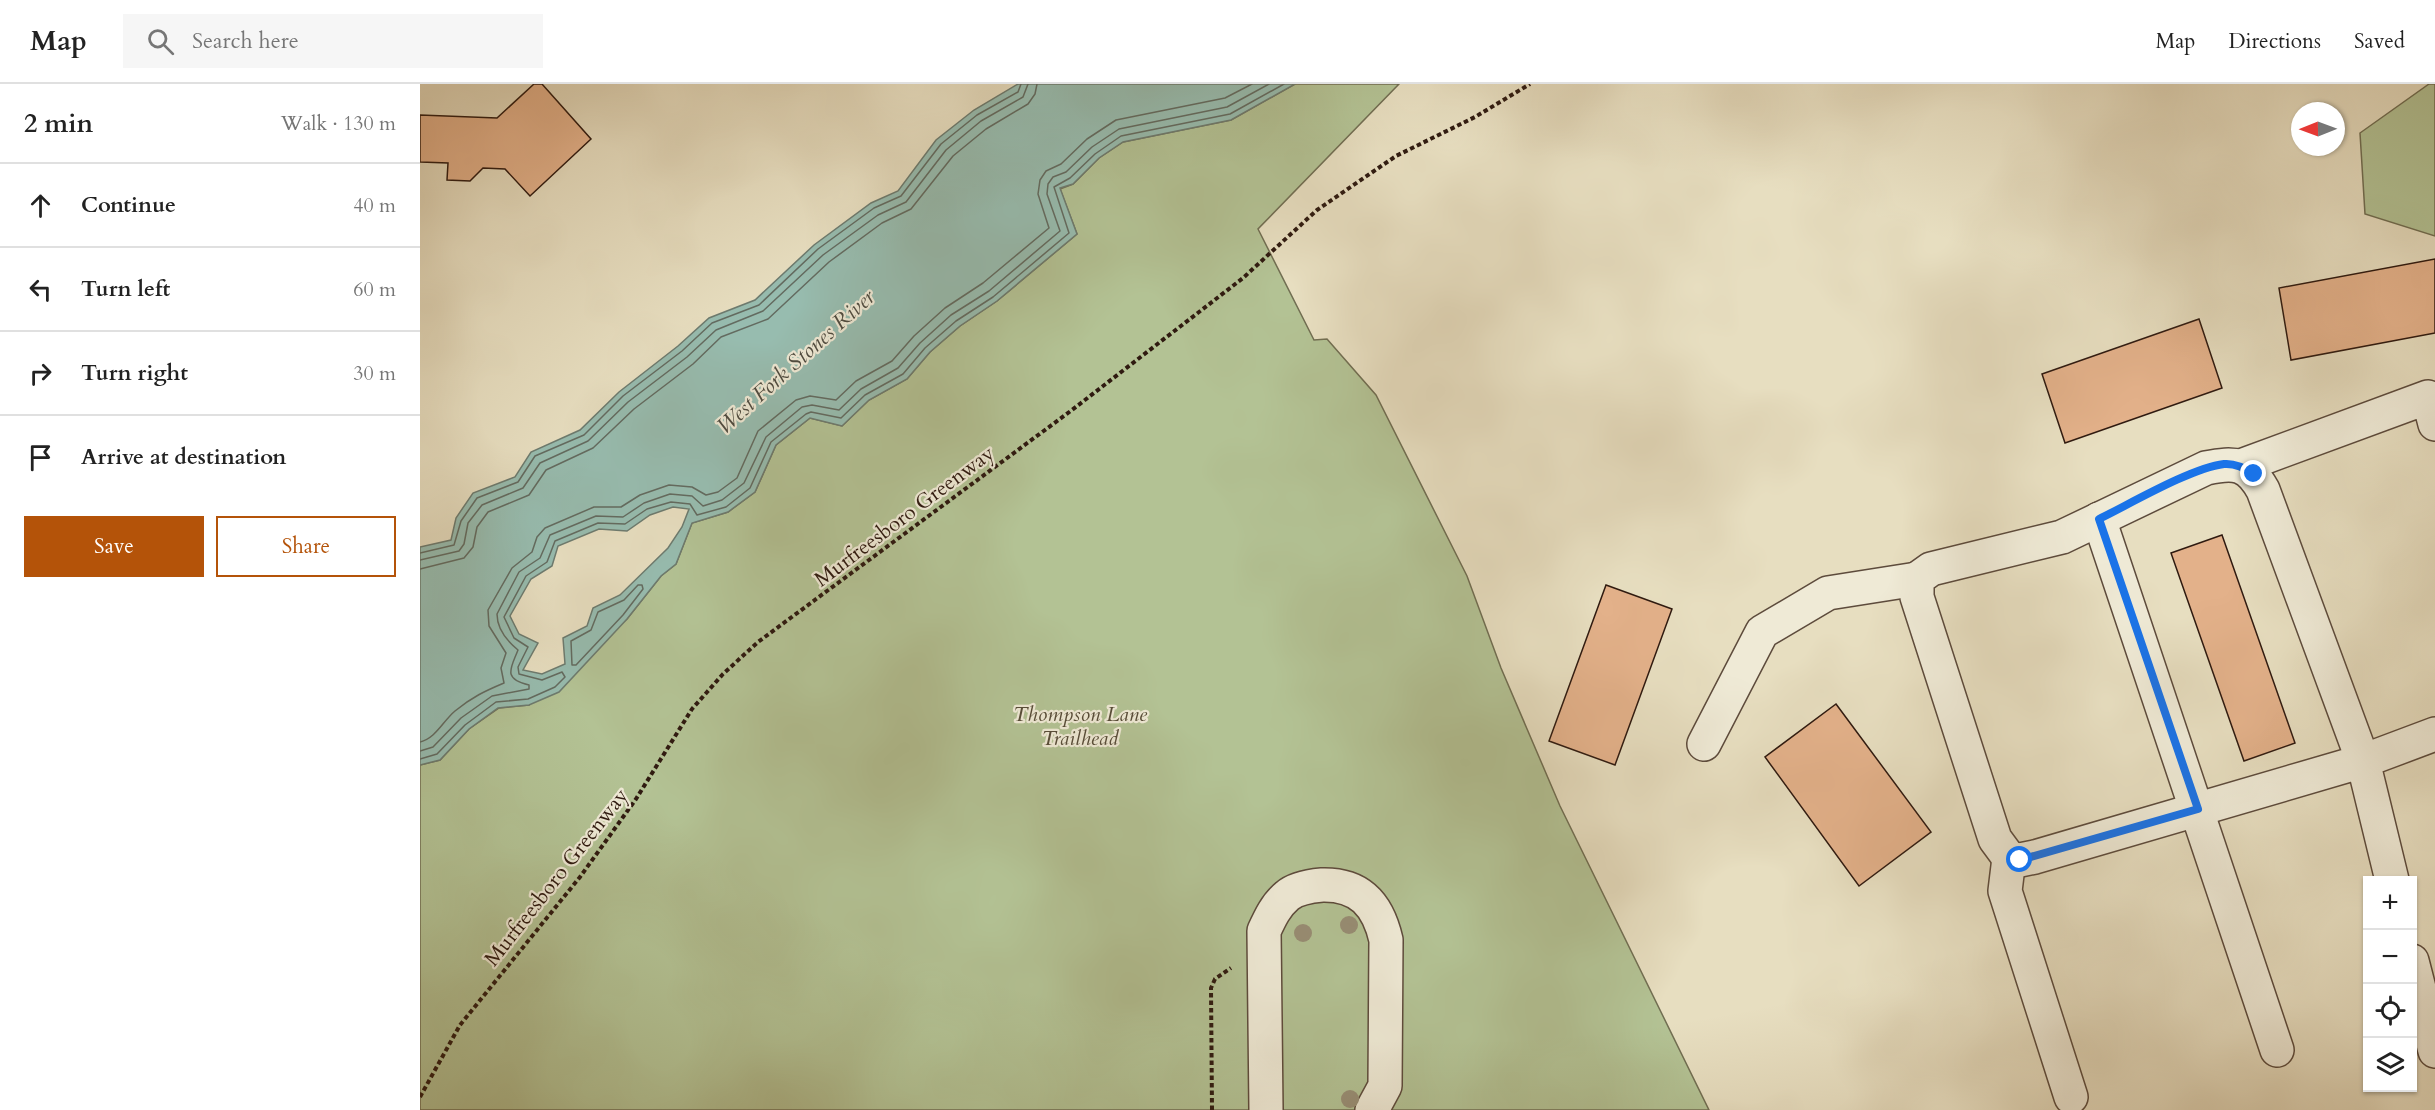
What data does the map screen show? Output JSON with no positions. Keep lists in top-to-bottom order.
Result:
{
  "streets": {
    "path": ["Murfreesboro Greenway"]
  },
  "water": ["West Fork Stones River"],
  "parks": ["Thompson Lane Trailhead"],
  "north": "left",
  "page": {
    "header": "Map",
    "search": "Search here",
    "nav": ["Map", "Directions", "Saved"],
    "heading": ["2 min", "Walk · 130 m"],
    "list": [
      ["Continue", "40 m"],
      ["Turn left", "60 m"],
      ["Turn right", "30 m"],
      "Arrive at destination"
    ],
    "buttons": ["Save", "Share"],
    "map_buttons": ["+", "−"]
  }
}
